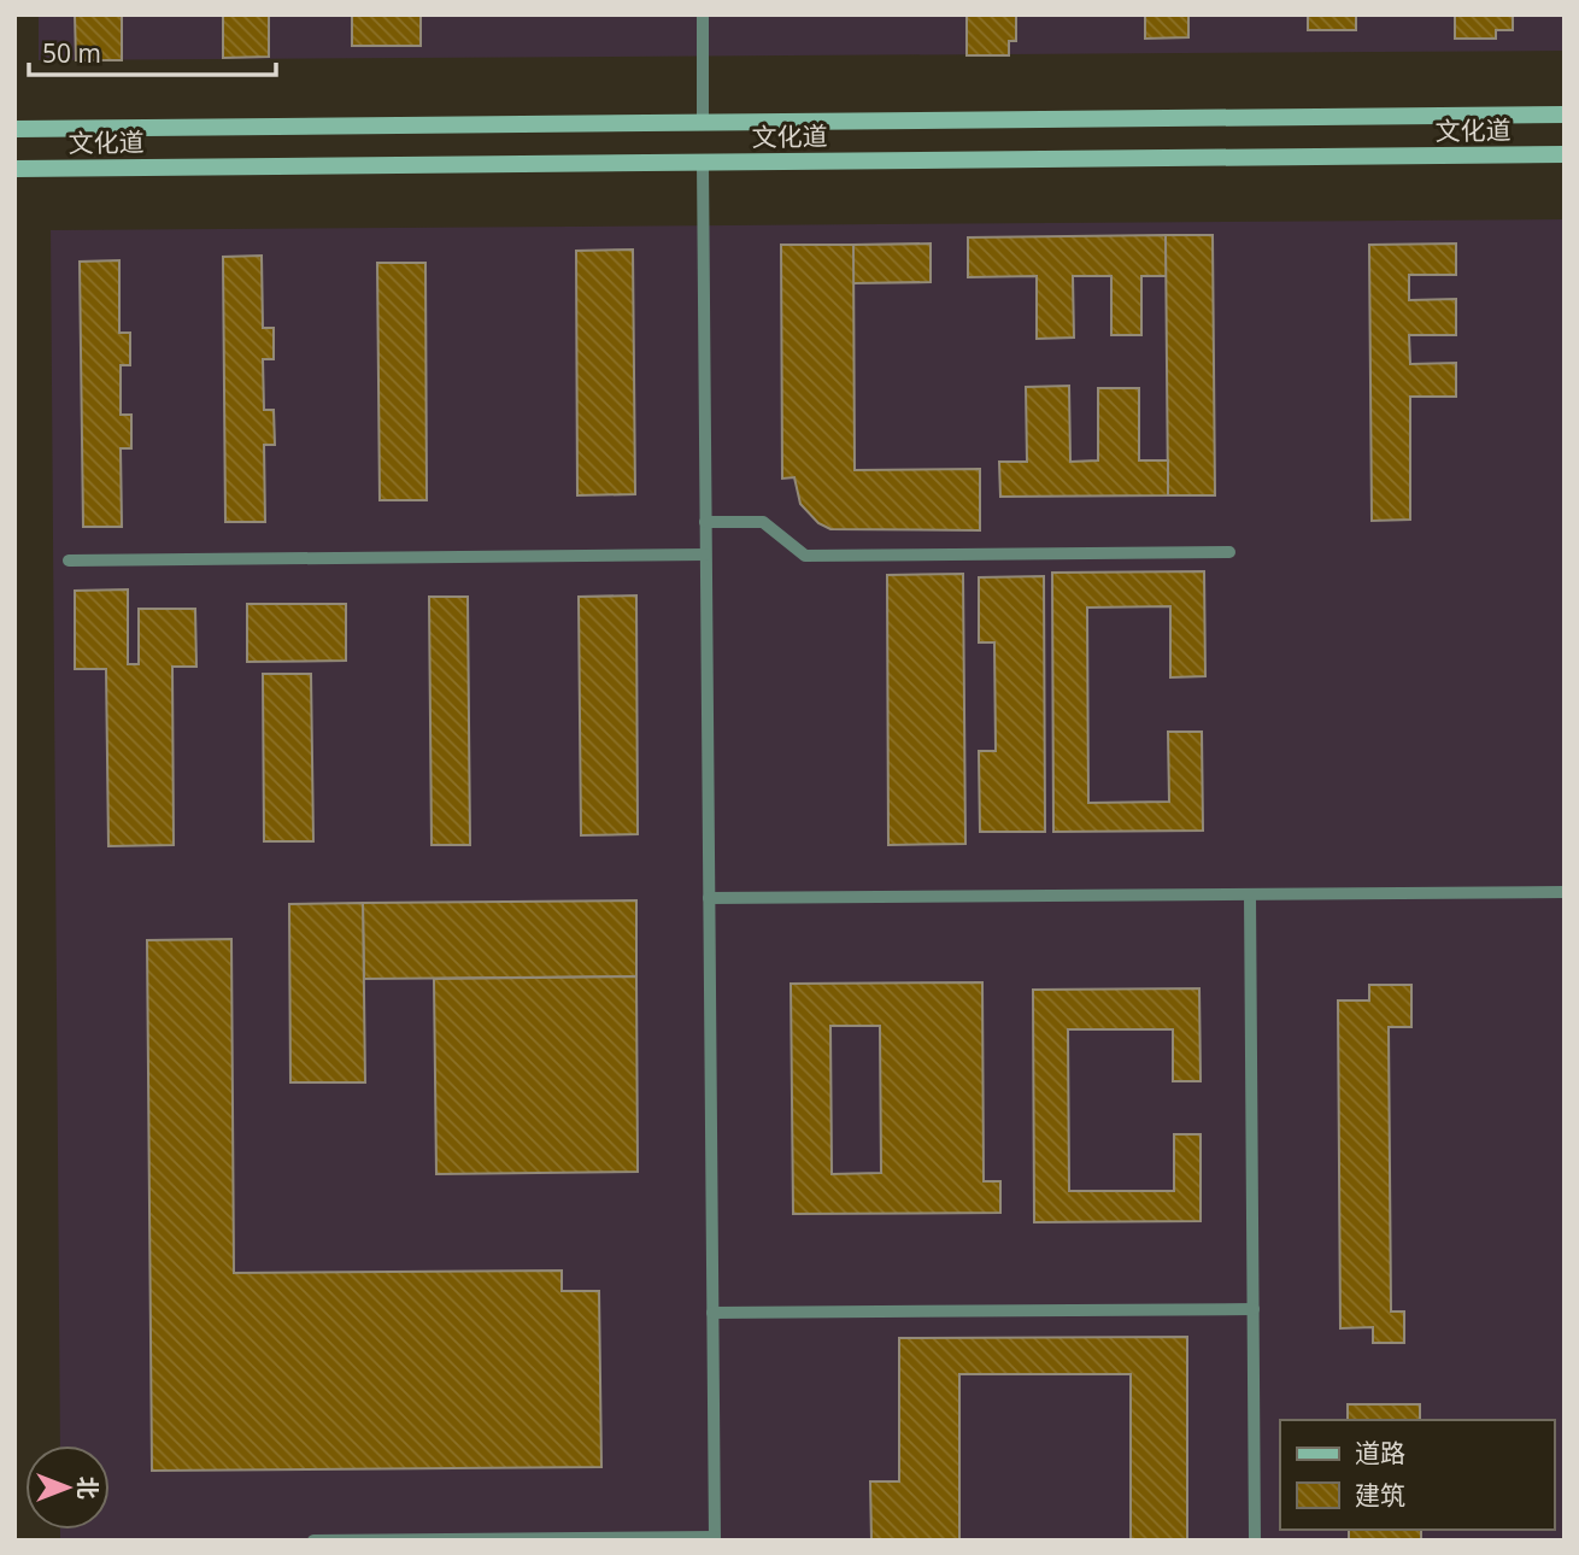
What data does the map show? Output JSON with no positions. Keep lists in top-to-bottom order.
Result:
{
  "streets": {
    "main road": ["文化道"]
  },
  "legend": ["道路", "建筑"],
  "scale_bar": "50 m",
  "north": "right"
}
